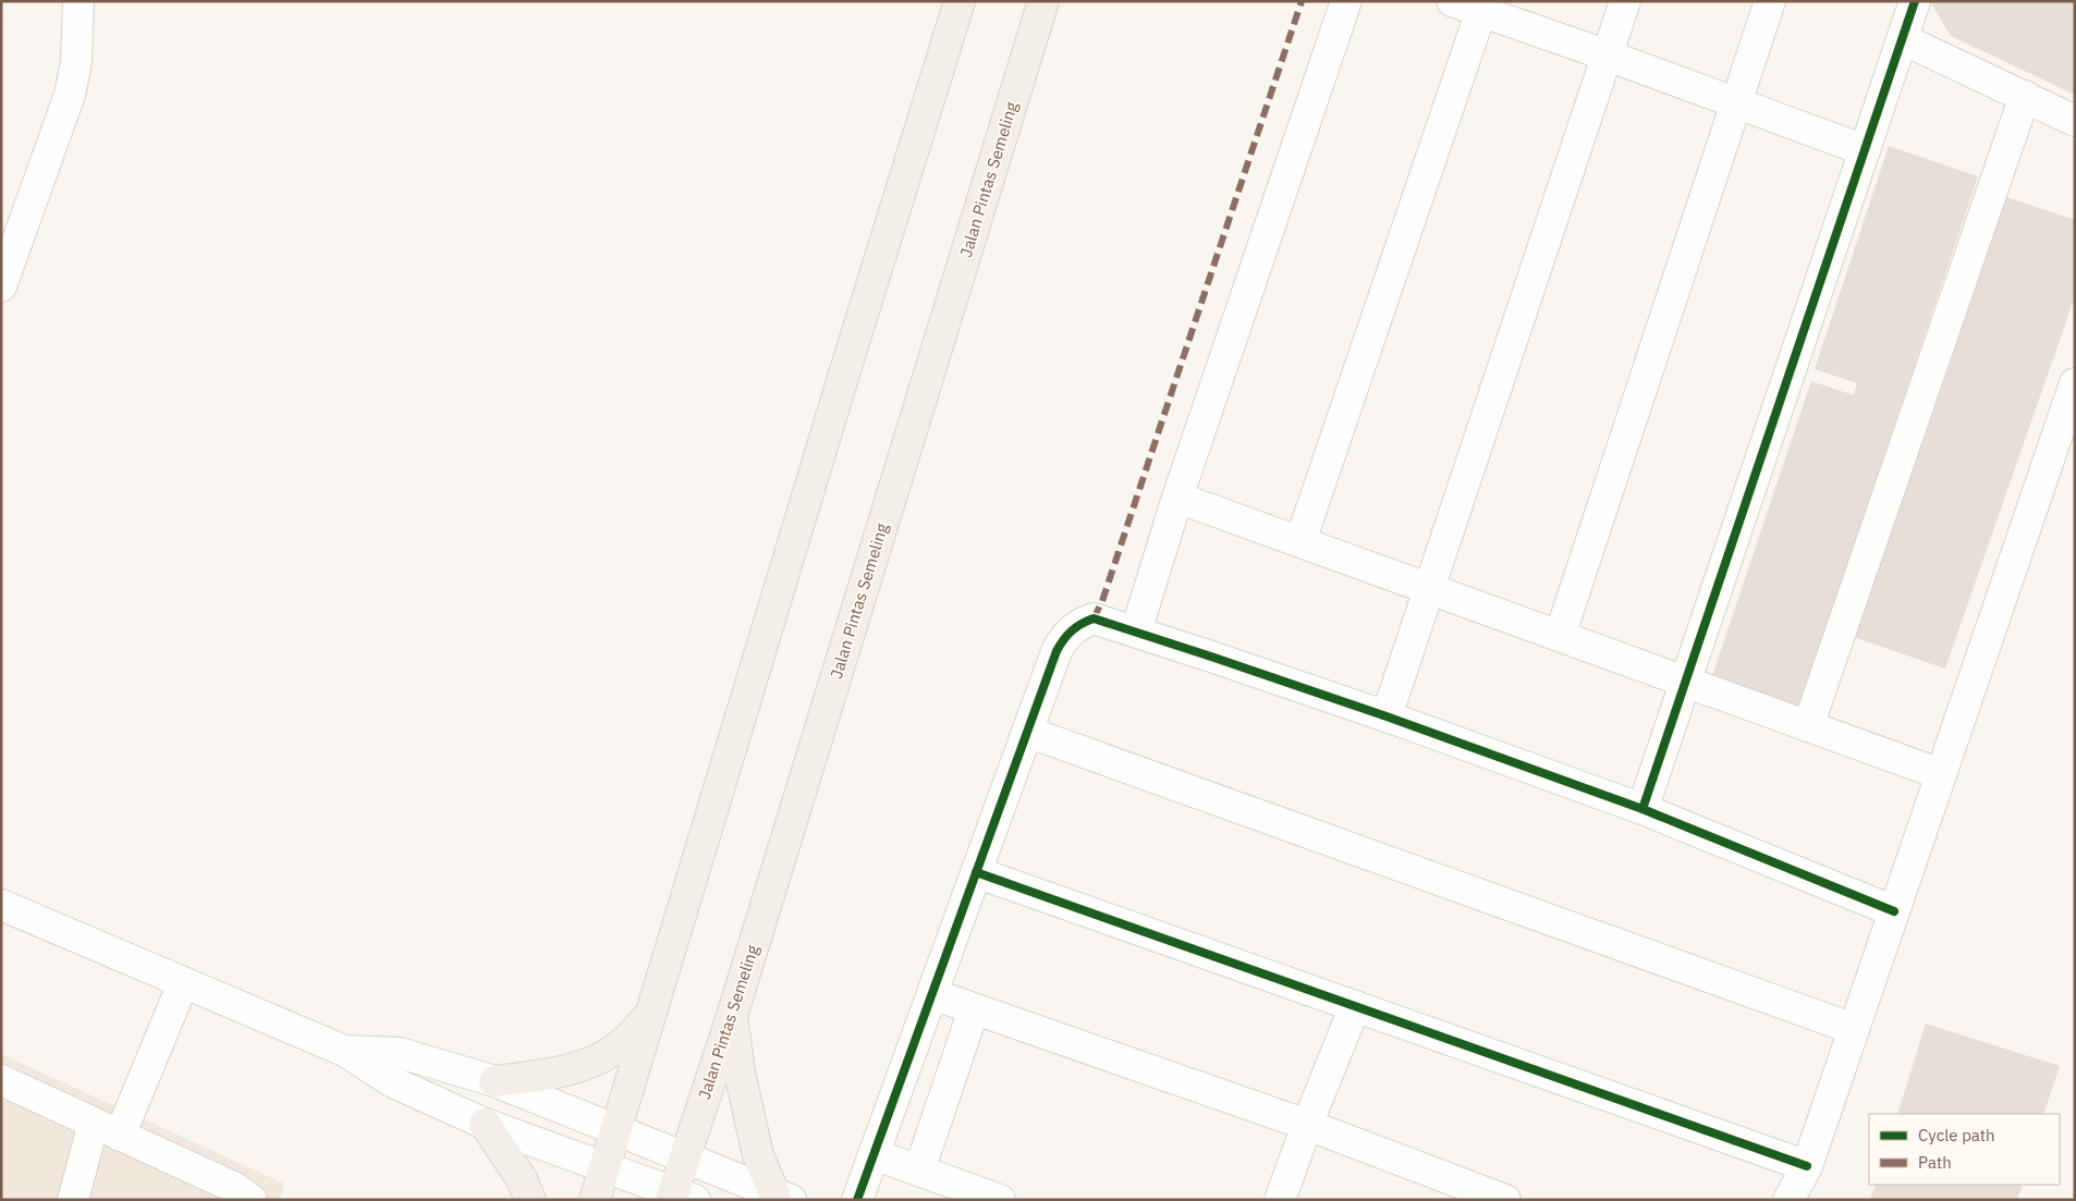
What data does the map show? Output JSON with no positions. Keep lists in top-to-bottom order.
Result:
{
  "streets": {
    "main road": ["Jalan Pintas Semeling"]
  },
  "legend": ["Cycle path", "Path"]
}
